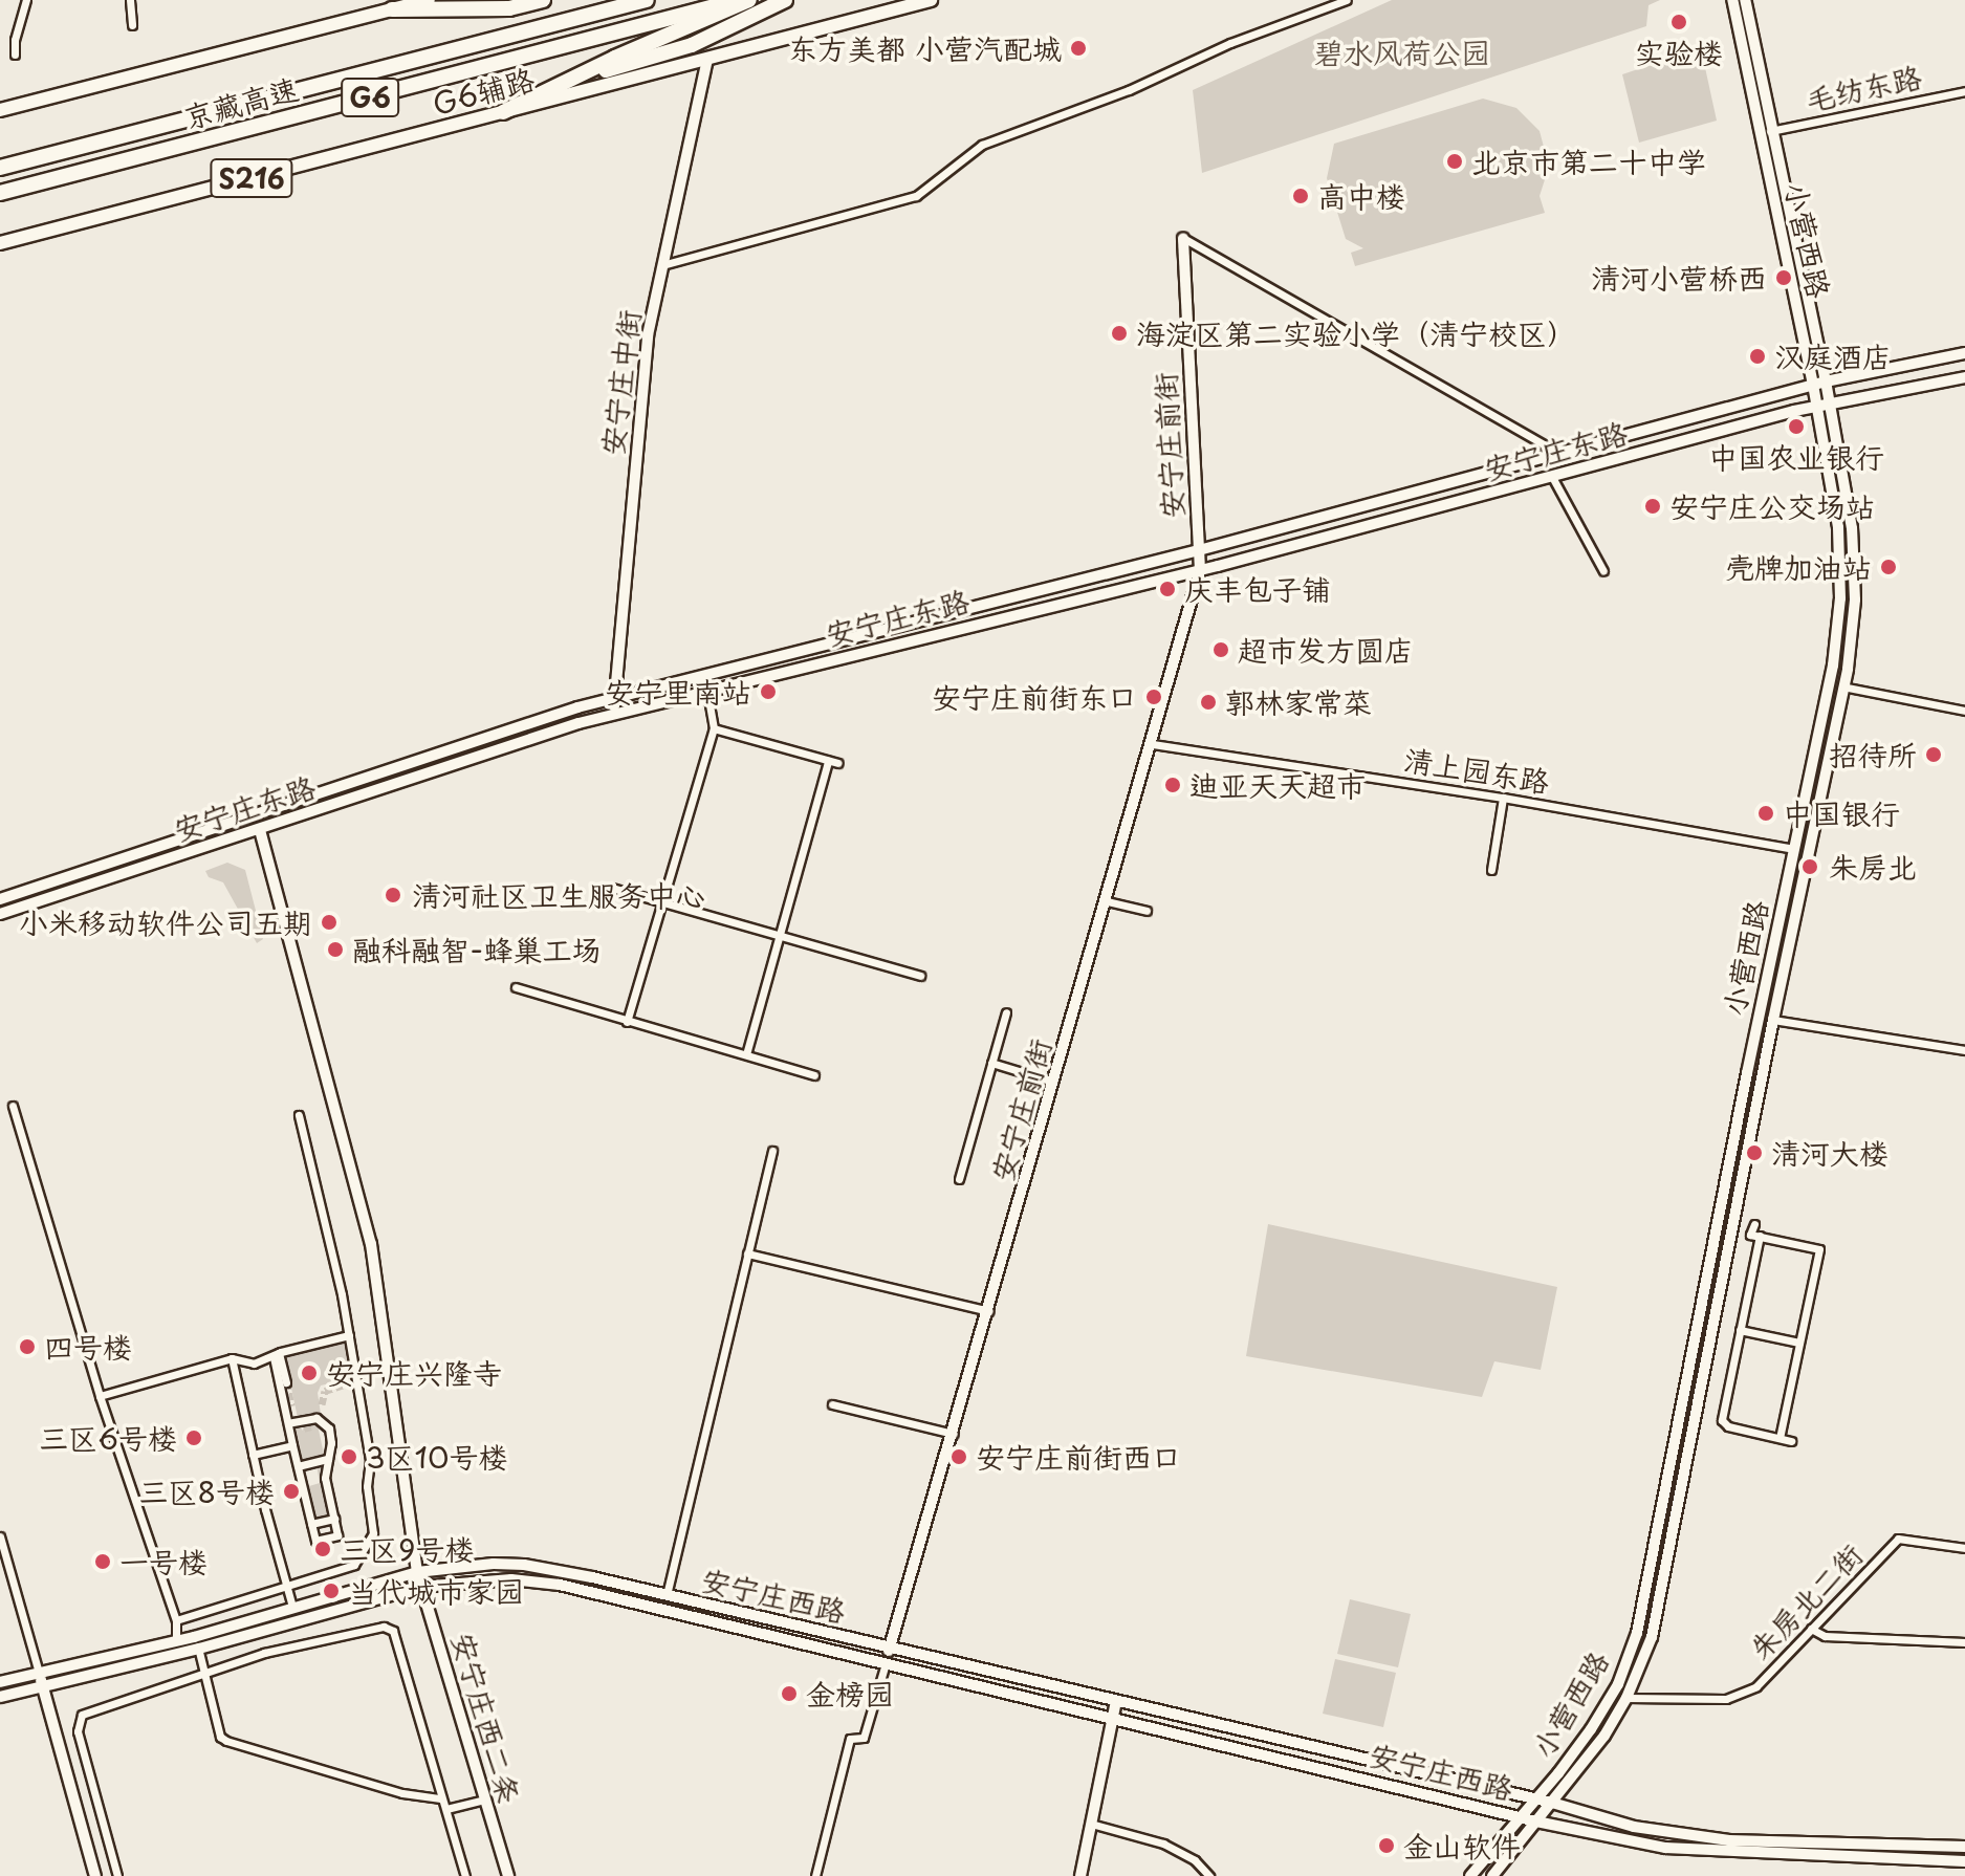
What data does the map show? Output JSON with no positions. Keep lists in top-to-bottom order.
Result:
{
  "streets": {
    "highway": ["G6", "京藏高速"],
    "main road": [
      "G6辅路",
      "S216",
      "小营西路",
      "安宁庄中街",
      "安宁庄前街",
      "安宁庄东路",
      "安宁庄西路",
      "安宁庄西二条"
    ],
    "street": ["毛纺东路", "清上园东路", "朱房北二街"]
  },
  "crossings": [
    ["毛纺东路", "小营西路"],
    ["G6辅路", "安宁庄中街"],
    ["小营西路", "安宁庄东路"],
    ["小营西路", "清上园东路"],
    ["小营西路", "安宁庄西路"],
    ["小营西路", "朱房北二街"],
    ["安宁庄中街", "安宁庄东路"],
    ["安宁庄前街", "安宁庄东路"],
    ["安宁庄前街", "清上园东路"],
    ["安宁庄前街", "安宁庄西路"],
    ["安宁庄东路", "安宁庄西二条"],
    ["安宁庄西路", "安宁庄西二条"]
  ],
  "parks": ["碧水风荷公园"],
  "places": [
    "实验楼",
    "东方美都 小营汽配城",
    "北京市第二十中学",
    "高中楼",
    "清河小营桥西",
    "海淀区第二实验小学（清宁校区）",
    "汉庭酒店",
    "中国农业银行",
    "安宁庄公交场站",
    "壳牌加油站",
    "庆丰包子铺",
    "超市发方圆店",
    "安宁里南站",
    "安宁庄前街东口",
    "郭林家常菜",
    "招待所",
    "迪亚天天超市",
    "中国银行",
    "朱房北",
    "清河社区卫生服务中心",
    "小米移动软件公司五期",
    "融科融智-蜂巢工场",
    "清河大楼",
    "四号楼",
    "安宁庄兴隆寺",
    "三区6号楼",
    "3区10号楼",
    "安宁庄前街西口",
    "三区8号楼",
    "三区9号楼",
    "一号楼",
    "当代城市家园",
    "金榜园",
    "金山软件"
  ]
}
